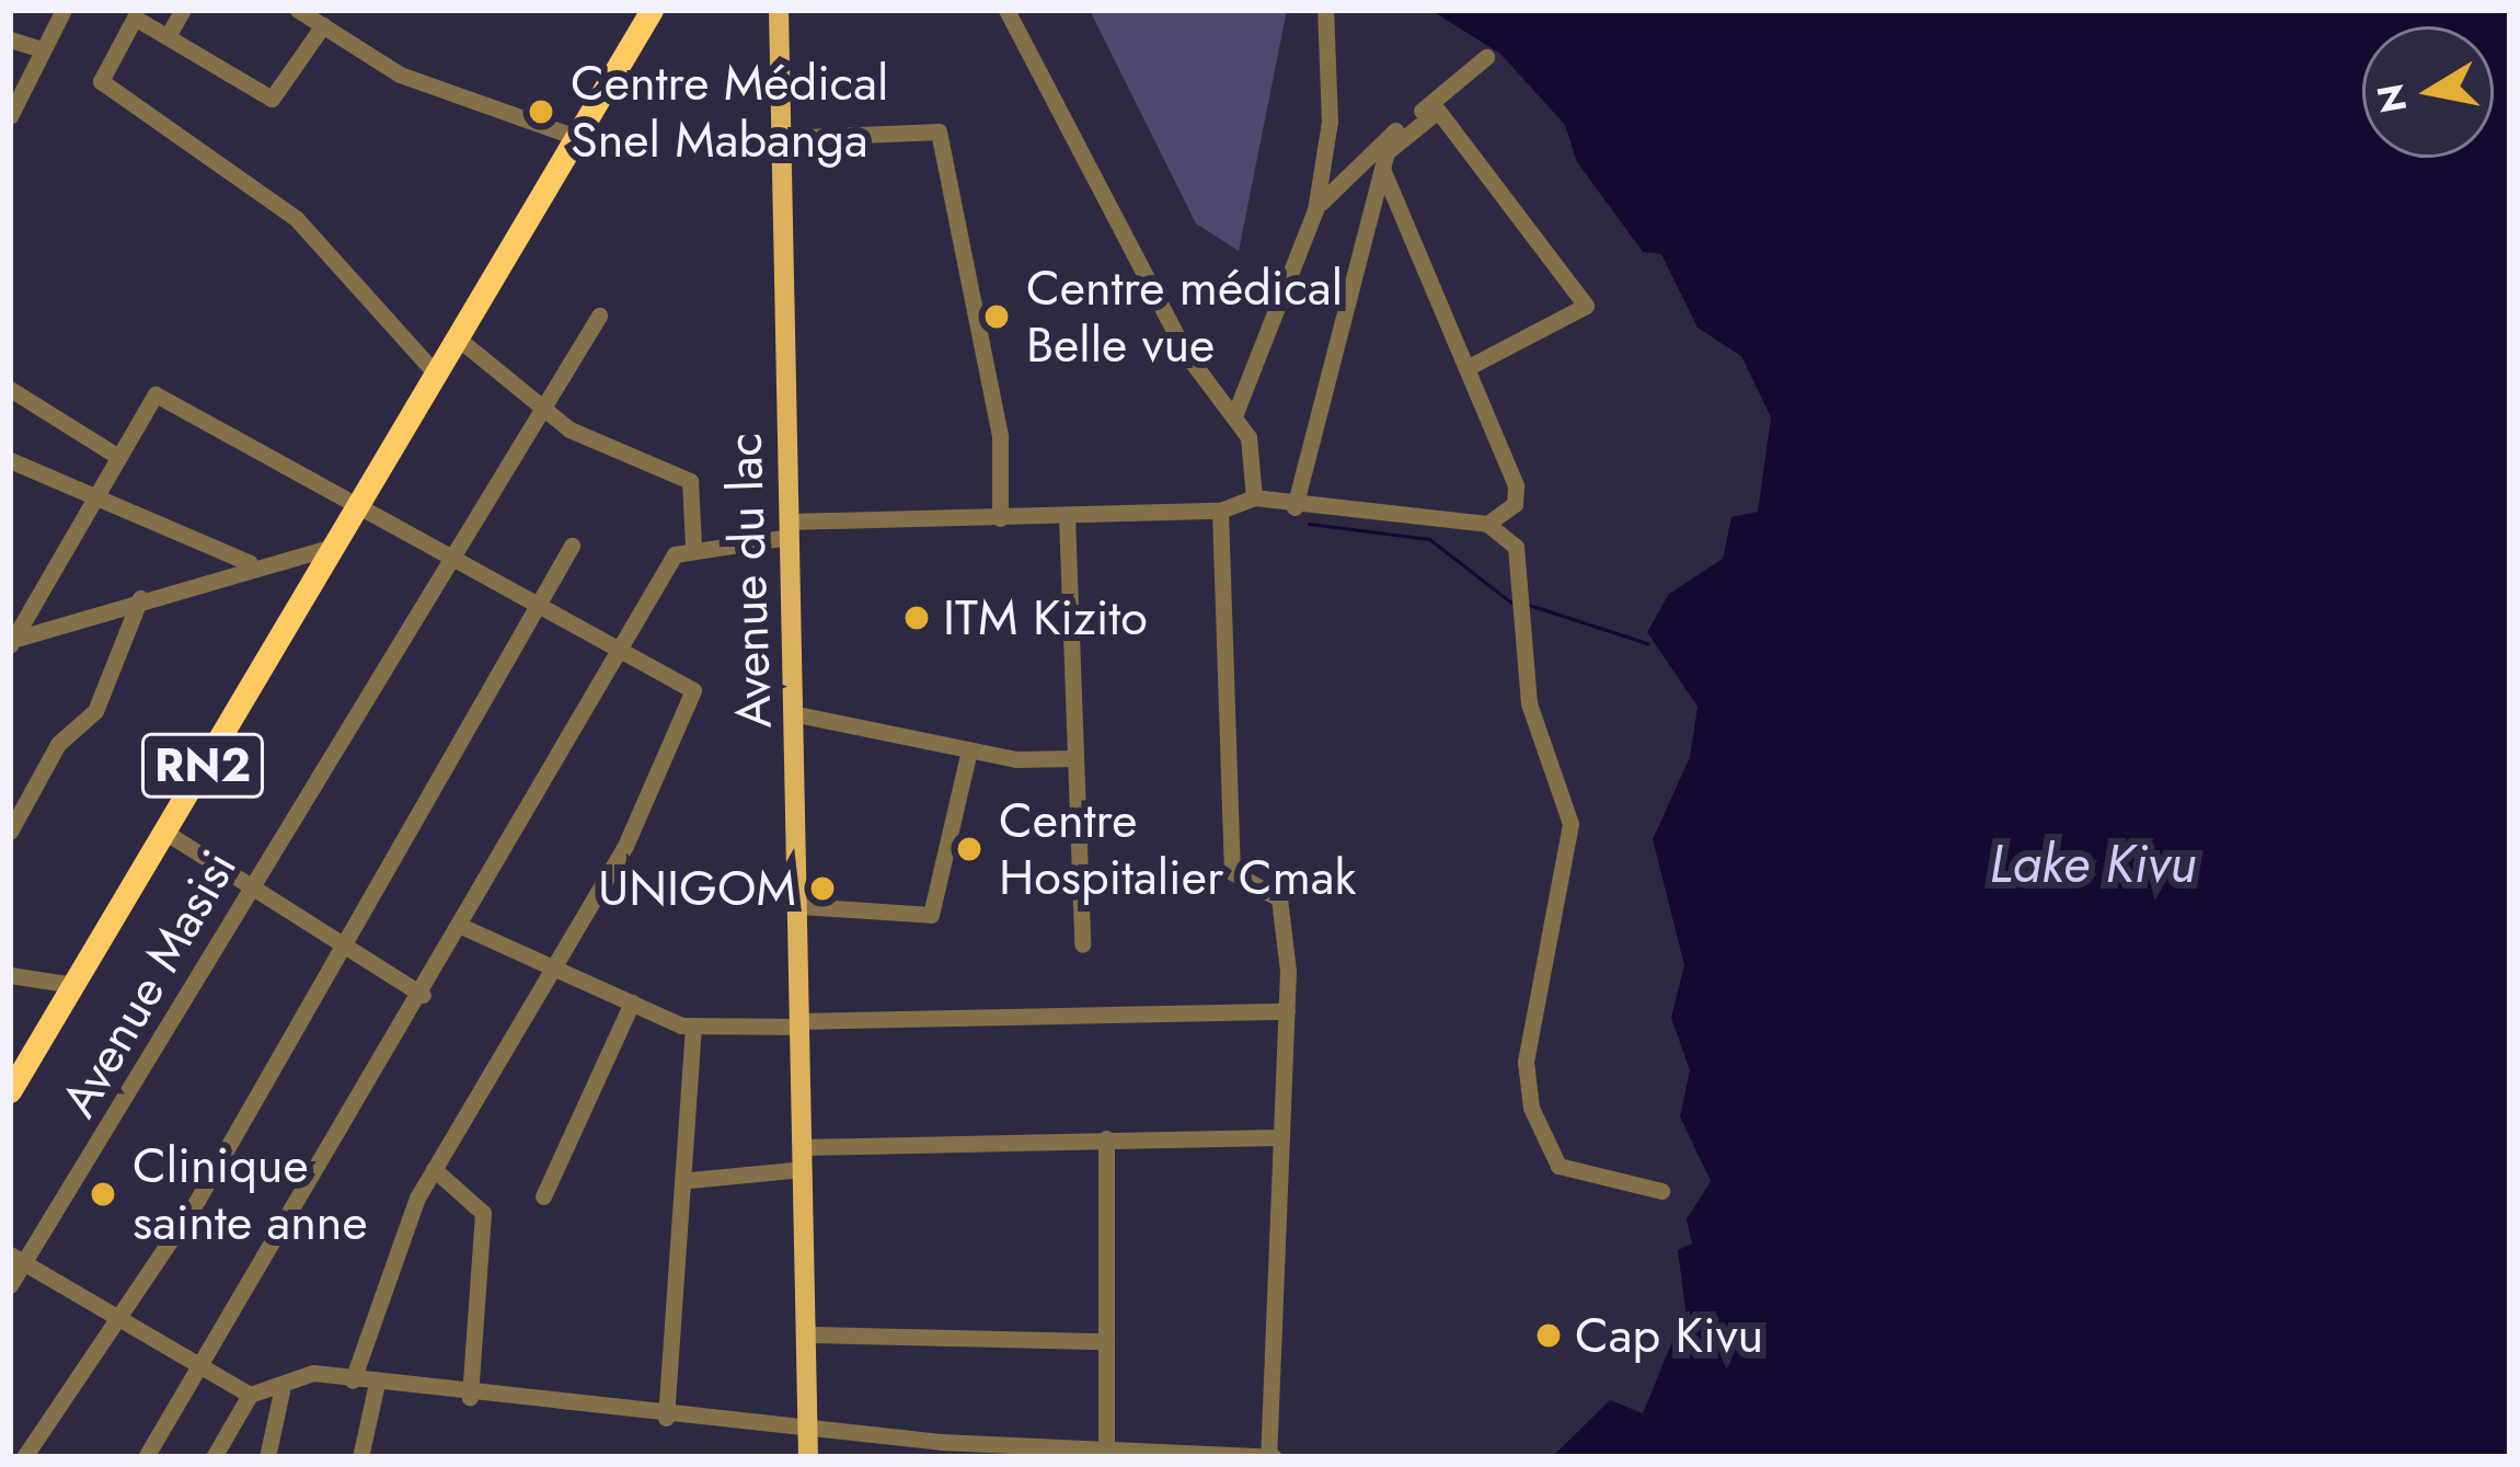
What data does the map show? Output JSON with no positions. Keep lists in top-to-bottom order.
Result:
{
  "streets": {
    "highway": ["RN2"],
    "main road": ["Avenue du lac"],
    "street": ["Avenue Masisi"]
  },
  "water": ["Lake Kivu"],
  "places": [
    "Centre Médical Snel Mabanga",
    "Centre médical Belle vue",
    "ITM Kizito",
    "Centre Hospitalier Cmak",
    "UNIGOM",
    "Clinique sainte anne",
    "Cap Kivu"
  ],
  "north": "left"
}
